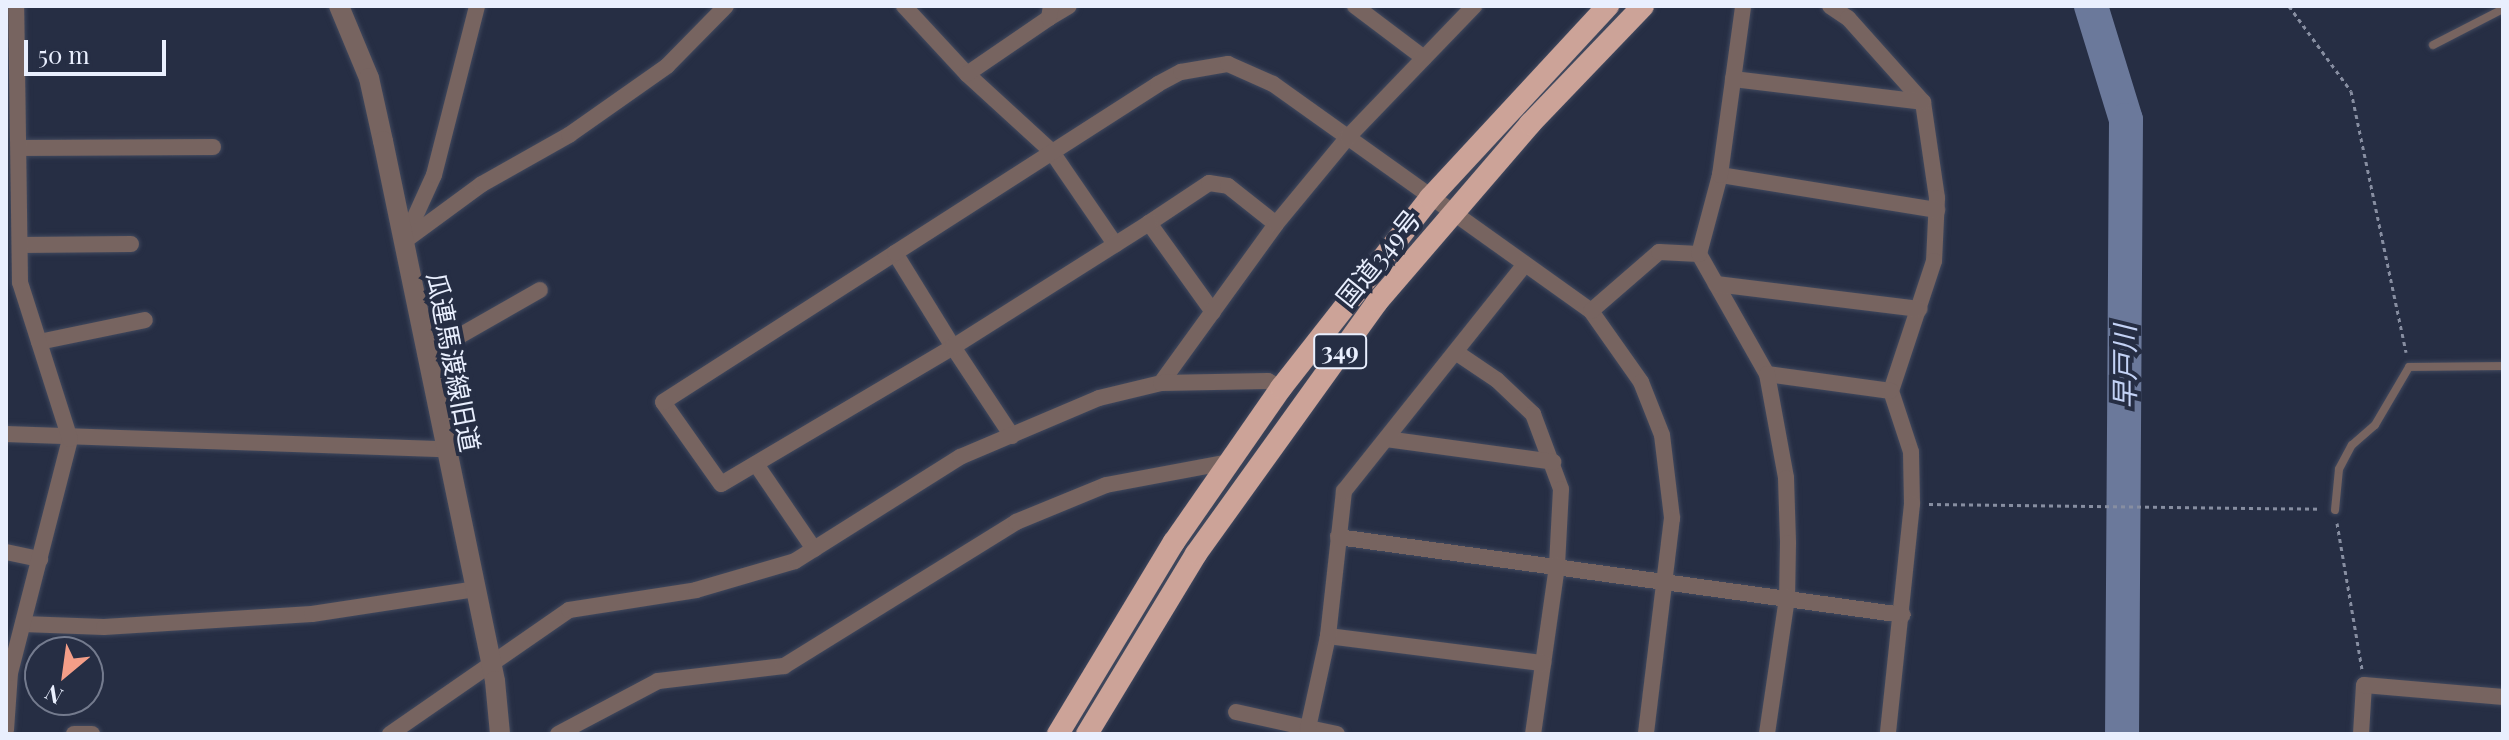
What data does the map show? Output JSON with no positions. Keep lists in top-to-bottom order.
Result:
{
  "streets": {
    "highway": ["国道349号", "349"],
    "street": ["瓜連馬渡線旧道"]
  },
  "water": ["早戸川"],
  "scale_bar": "50 m",
  "north": "bottom left"
}
